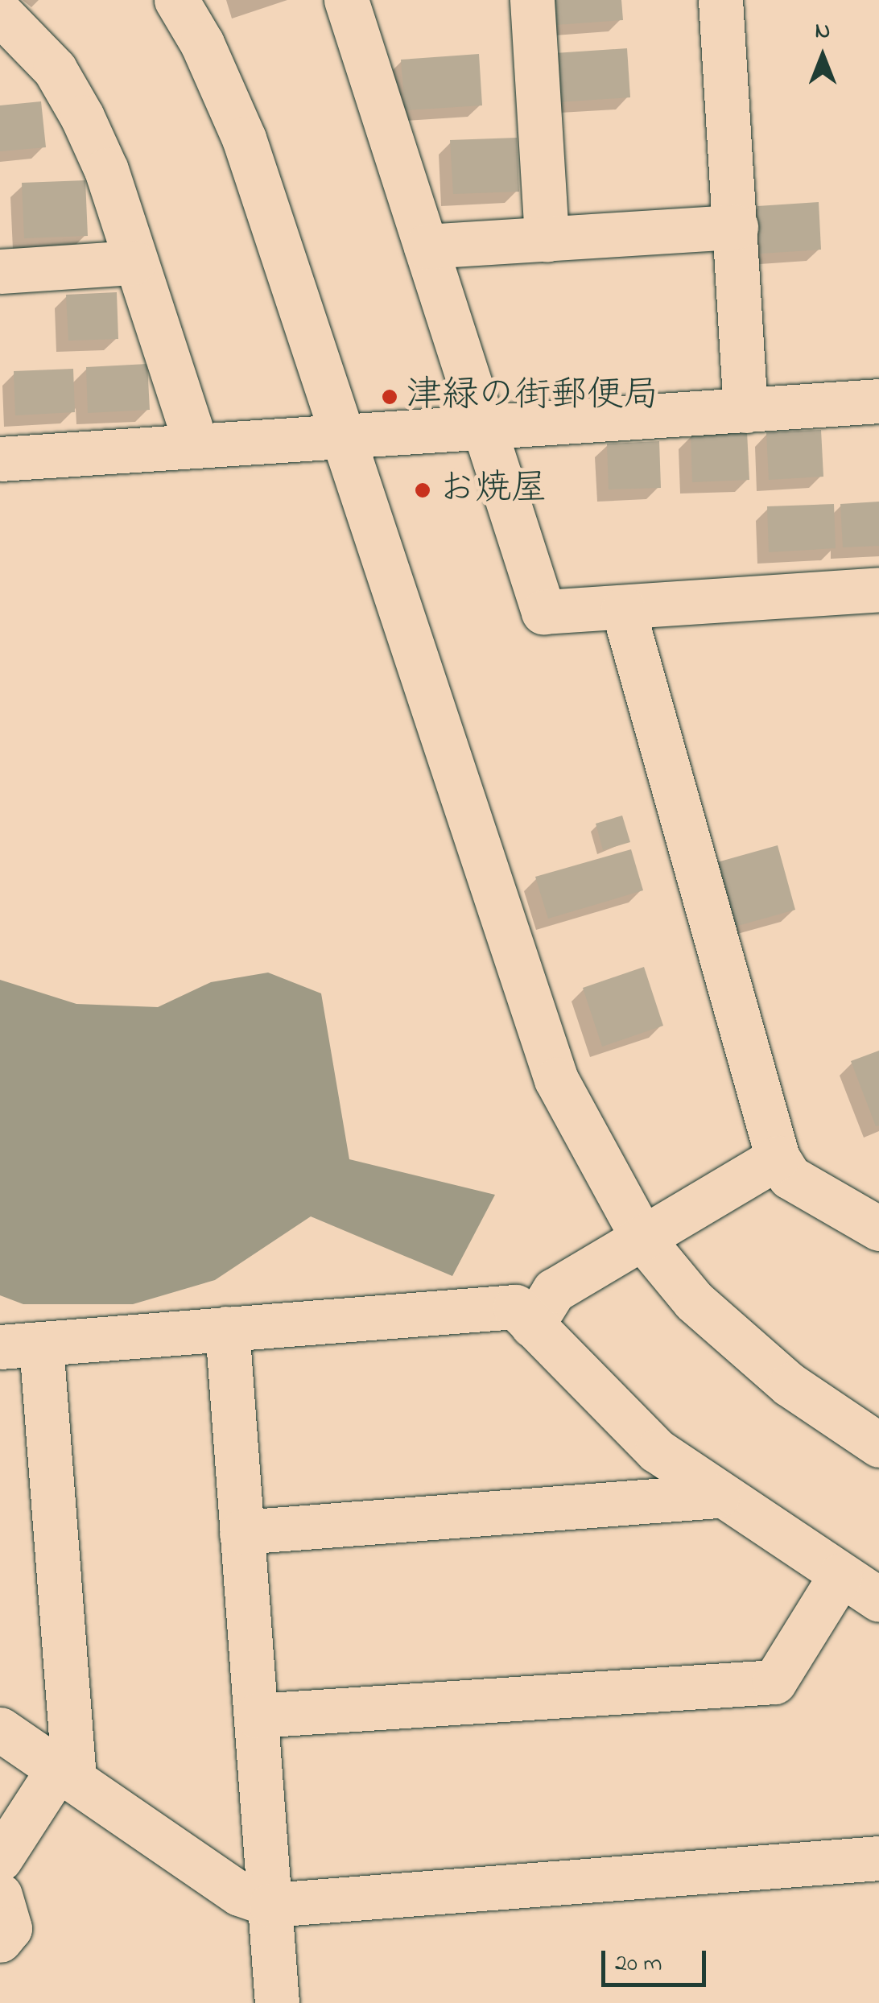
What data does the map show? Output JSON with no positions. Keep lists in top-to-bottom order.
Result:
{
  "places": ["津緑の街郵便局", "お焼屋"],
  "scale_bar": "20 m",
  "north": "top"
}
